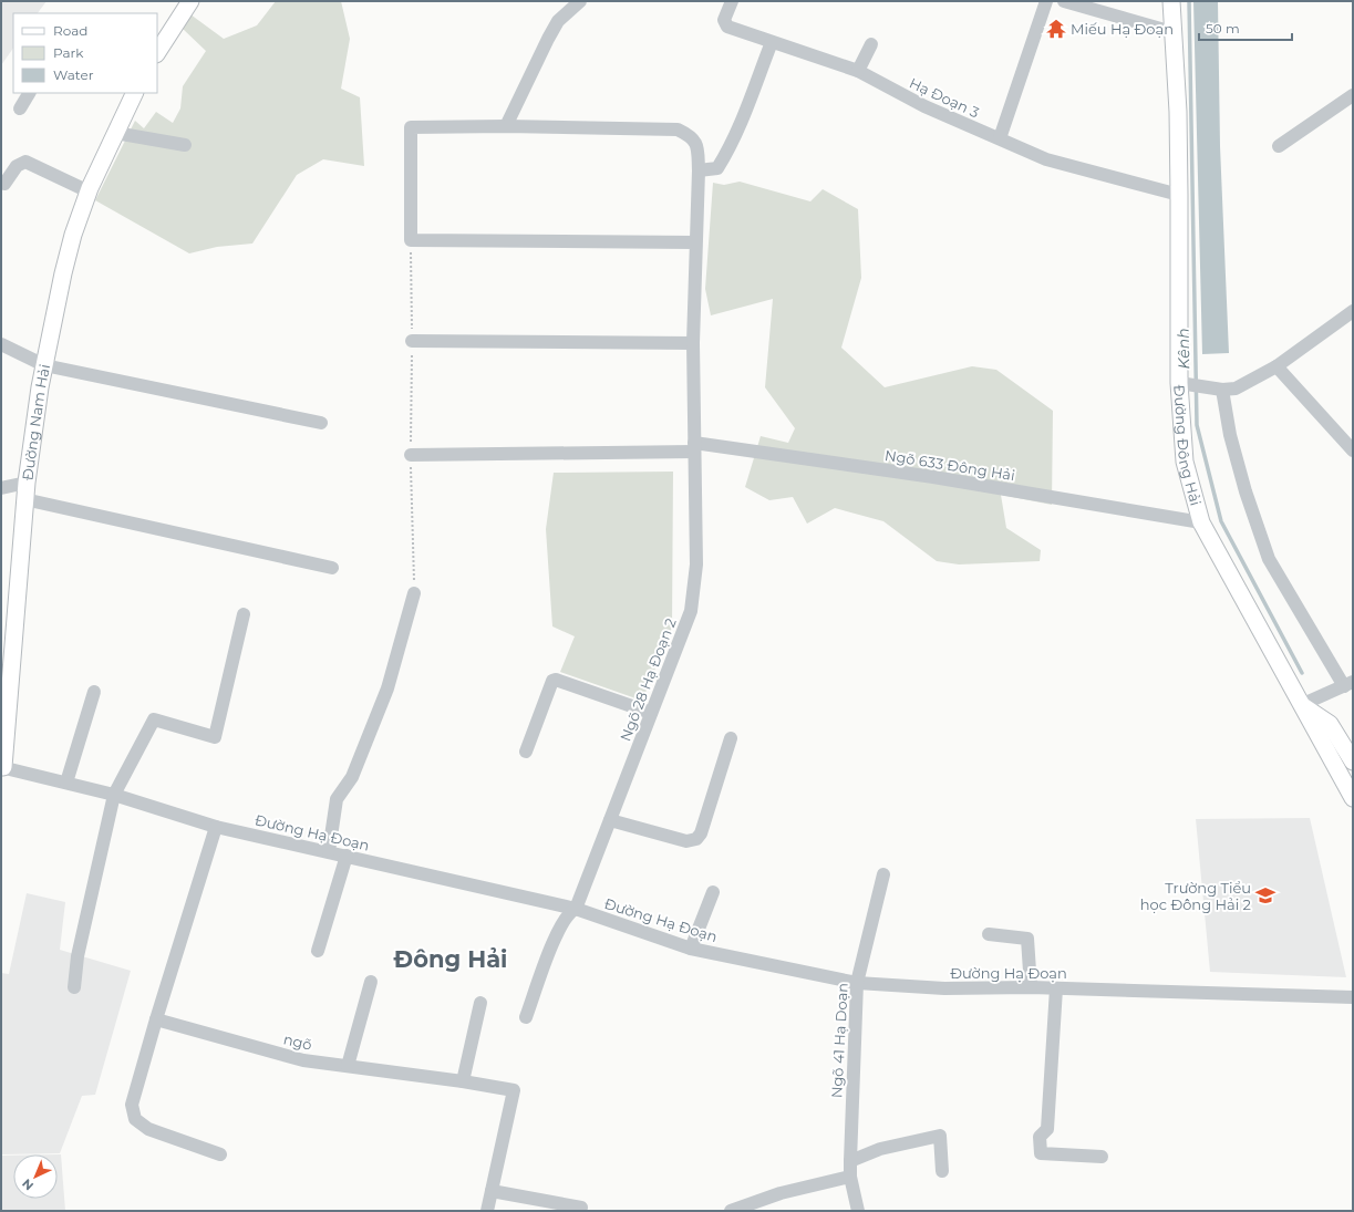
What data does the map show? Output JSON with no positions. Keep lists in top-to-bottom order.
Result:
{
  "streets": {
    "main road": ["Đường Nam Hải", "Đường Đông Hải"],
    "street": [
      "Hạ Đoạn 3",
      "Ngõ 633 Đông Hải",
      "Ngõ 28 Hạ Đoạn 2",
      "Đường Hạ Đoạn",
      "Ngõ 41 Hạ Doạn",
      "ngõ"
    ]
  },
  "crossings": [
    ["Hạ Đoạn 3", "Đường Đông Hải"],
    ["Đường Nam Hải", "Đường Hạ Đoạn"],
    ["Đường Đông Hải", "Ngõ 633 Đông Hải"],
    ["Ngõ 633 Đông Hải", "Ngõ 28 Hạ Đoạn 2"],
    ["Ngõ 28 Hạ Đoạn 2", "Đường Hạ Đoạn"],
    ["Đường Hạ Đoạn", "Ngõ 41 Hạ Doạn"]
  ],
  "districts": ["Đông Hải"],
  "water": ["Kênh"],
  "places": {
    "temple": ["Miếu Hạ Đoạn"],
    "school or university": ["Trường Tiểu học Đông Hải 2"]
  },
  "legend": ["Road", "Park", "Water"],
  "scale_bar": "50 m",
  "north": "bottom left"
}
